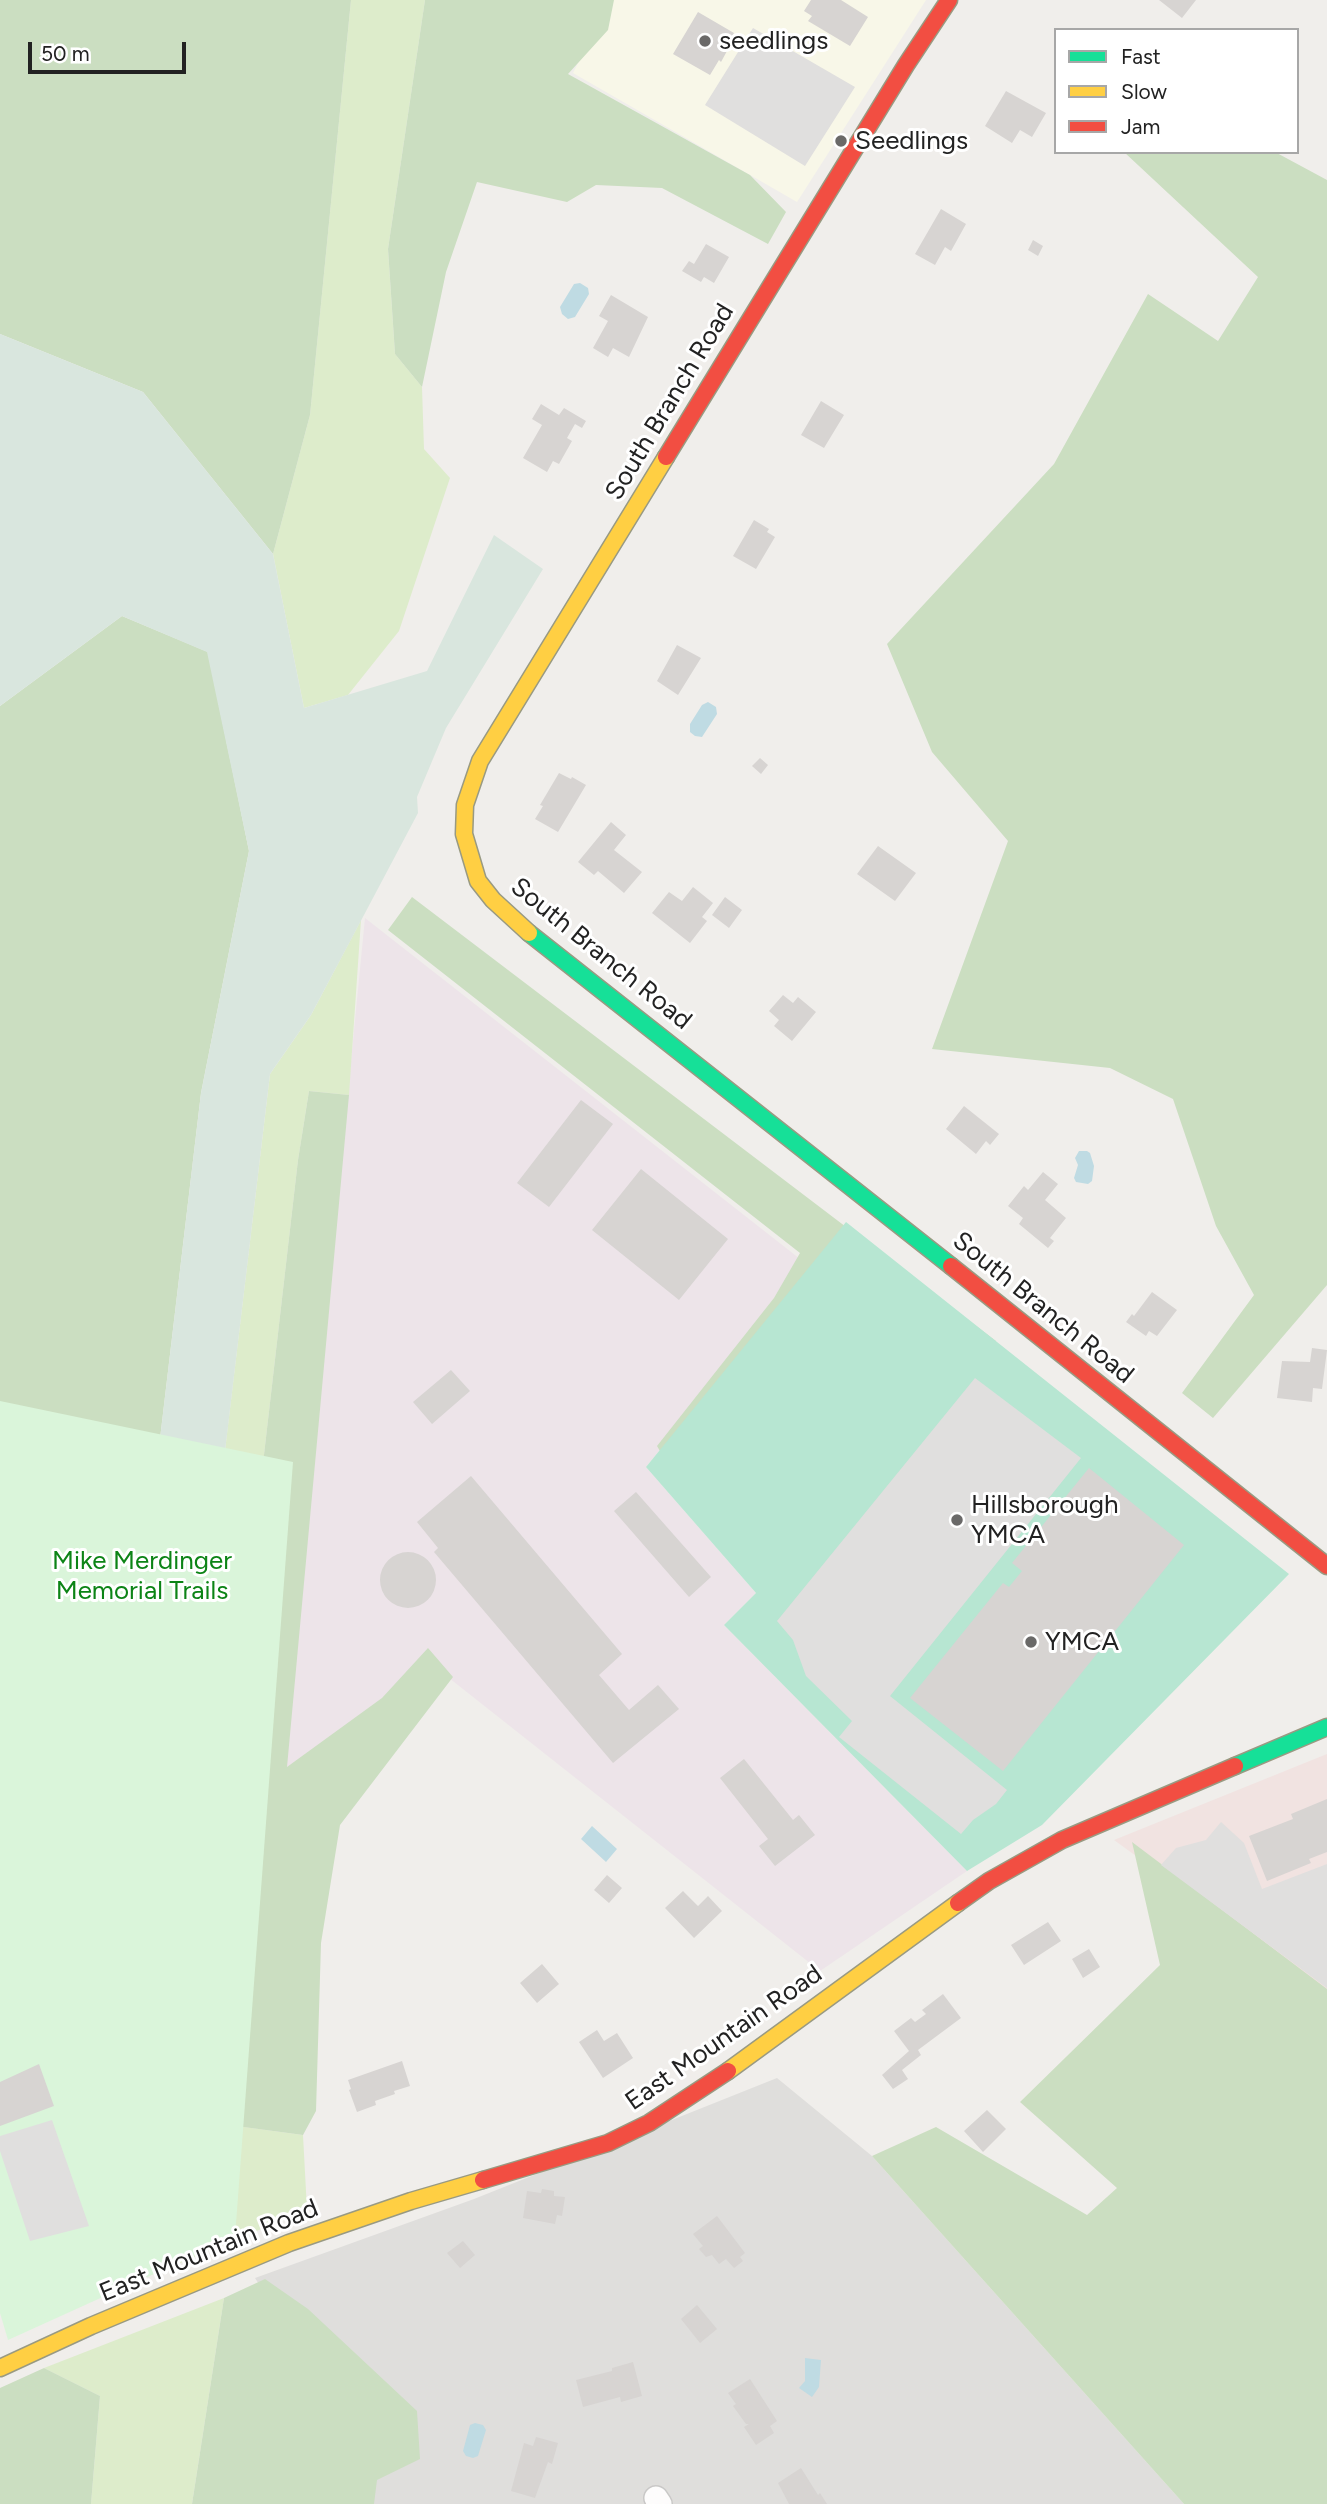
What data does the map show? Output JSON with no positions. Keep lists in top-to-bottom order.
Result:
{
  "streets": {
    "street": ["South Branch Road", "East Mountain Road"]
  },
  "parks": ["Mike Merdinger Memorial Trails"],
  "places": [
    "seedlings",
    "Seedlings",
    "Hillsborough YMCA",
    "YMCA"
  ],
  "legend": ["Fast", "Slow", "Jam"],
  "scale_bar": "50 m"
}
